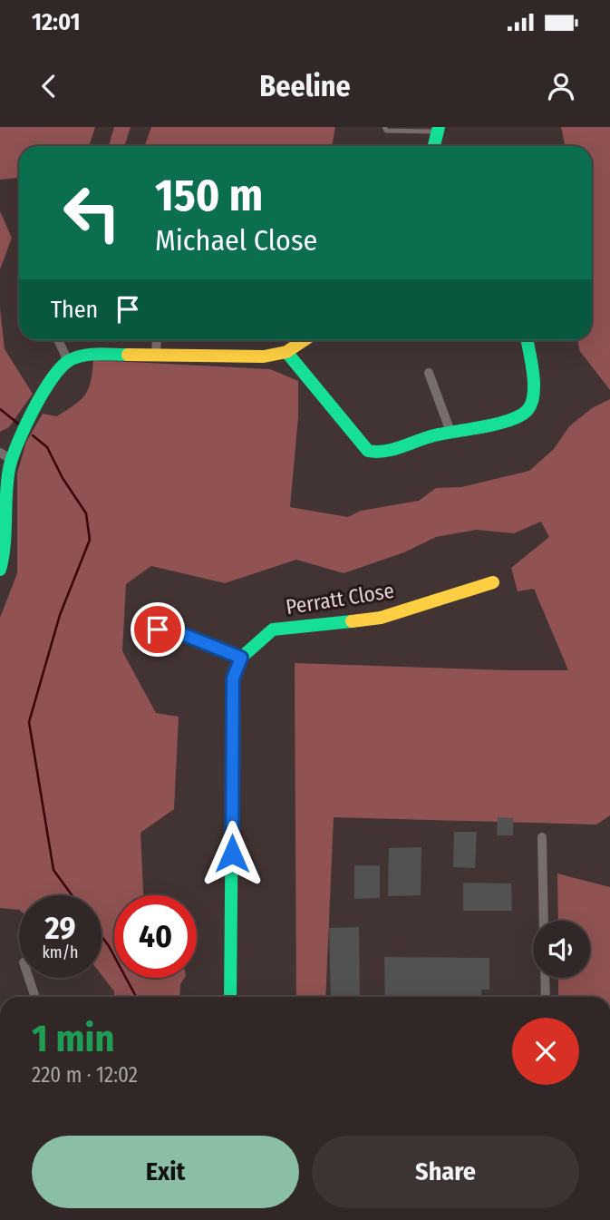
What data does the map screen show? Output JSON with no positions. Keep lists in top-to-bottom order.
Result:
{
  "streets": {
    "street": ["Perratt Close"]
  },
  "page": {
    "status": "12:01",
    "header": "Beeline",
    "turn": ["150 m", "Michael Close"],
    "then": "Then",
    "speed": "29 km/h",
    "limit": "40",
    "heading": ["1 min", "220 m · 12:02"],
    "buttons": ["Exit", "Share"]
  }
}
